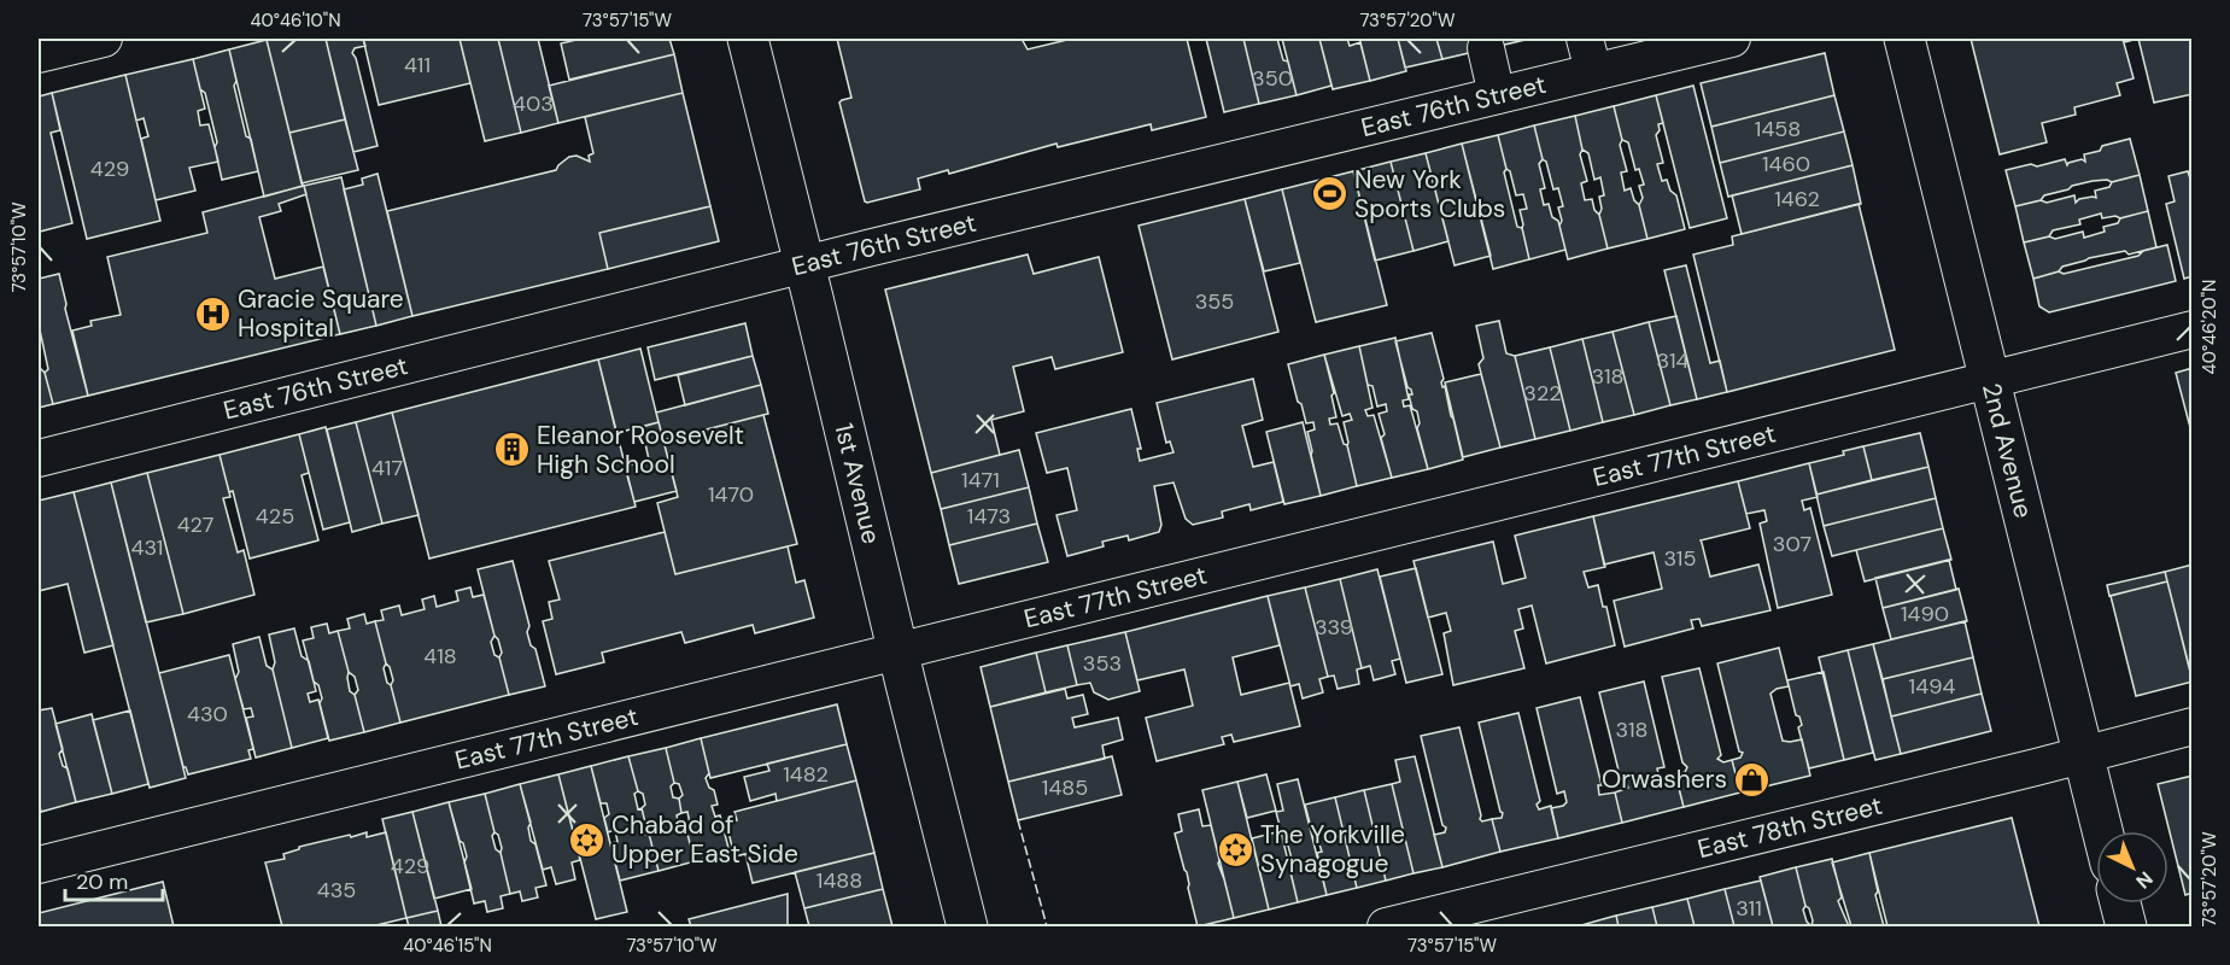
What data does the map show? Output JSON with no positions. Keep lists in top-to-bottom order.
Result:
{
  "streets": {
    "main road": ["2nd Avenue", "1st Avenue"],
    "street": ["East 76th Street", "East 77th Street", "East 78th Street"]
  },
  "crossings": [
    ["East 76th Street", "1st Avenue"],
    ["2nd Avenue", "East 77th Street"],
    ["2nd Avenue", "East 78th Street"],
    ["East 77th Street", "1st Avenue"]
  ],
  "places": {
    "sports": ["New York Sports Clubs"],
    "hospital": ["Gracie Square Hospital"],
    "building": ["Eleanor Roosevelt High School"],
    "shop": ["Orwashers"],
    "synagogue": ["Chabad of Upper East Side", "The Yorkville Synagogue"]
  },
  "house_numbers": [
    "411",
    "350",
    "403",
    "1458",
    "1460",
    "429",
    "1462",
    "355",
    "314",
    "318",
    "322",
    "417",
    "1471",
    "1470",
    "425",
    "1473",
    "427",
    "307",
    "431",
    "315",
    "1490",
    "339",
    "418",
    "353",
    "1494",
    "430",
    "318",
    "1482",
    "1485",
    "429",
    "1488",
    "435",
    "311"
  ],
  "scale_bar": "20 m",
  "north": "bottom right",
  "coordinates": [
    "40°46'10\"N",
    "73°57'15\"W",
    "73°57'20\"W",
    "73°57'10\"W",
    "40°46'20\"N",
    "40°46'15\"N"
  ]
}
